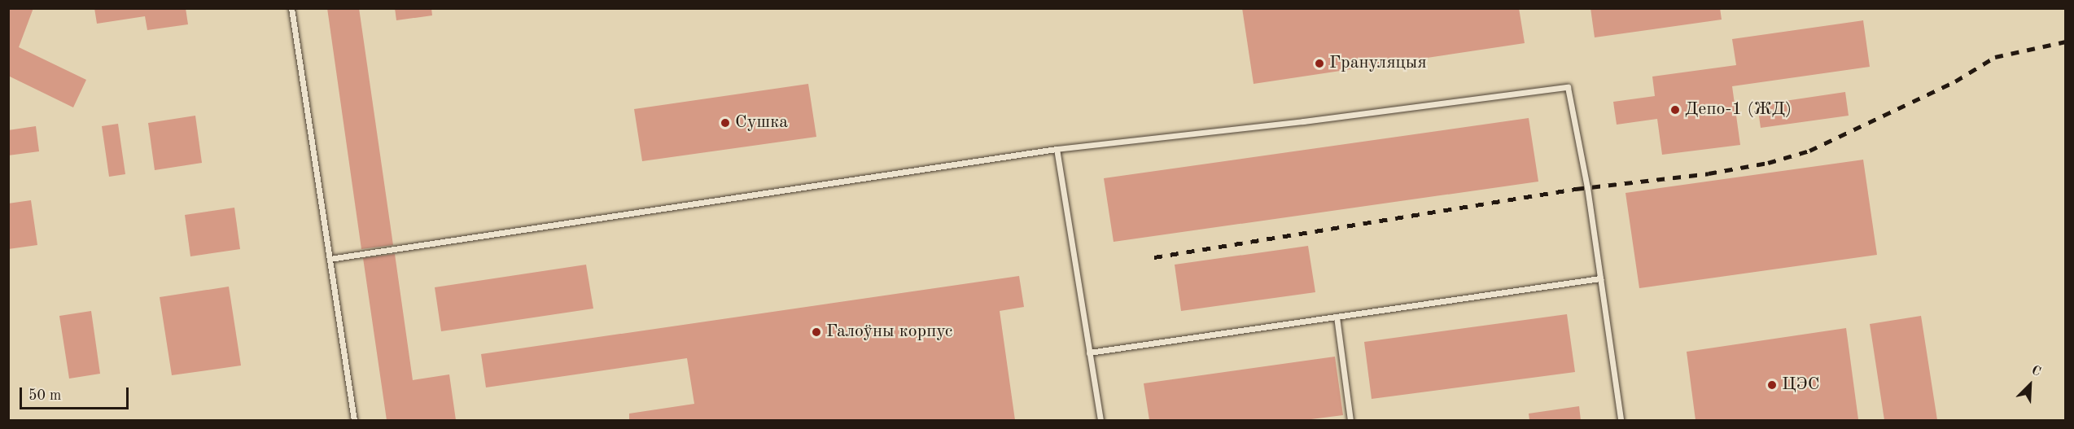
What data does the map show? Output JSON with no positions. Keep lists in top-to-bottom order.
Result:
{
  "places": [
    "Грануляцыя",
    "Депо-1 (ЖД)",
    "Сушка",
    "Галоўны корпус",
    "ЦЭС"
  ],
  "scale_bar": "50 m",
  "north": "top right"
}
